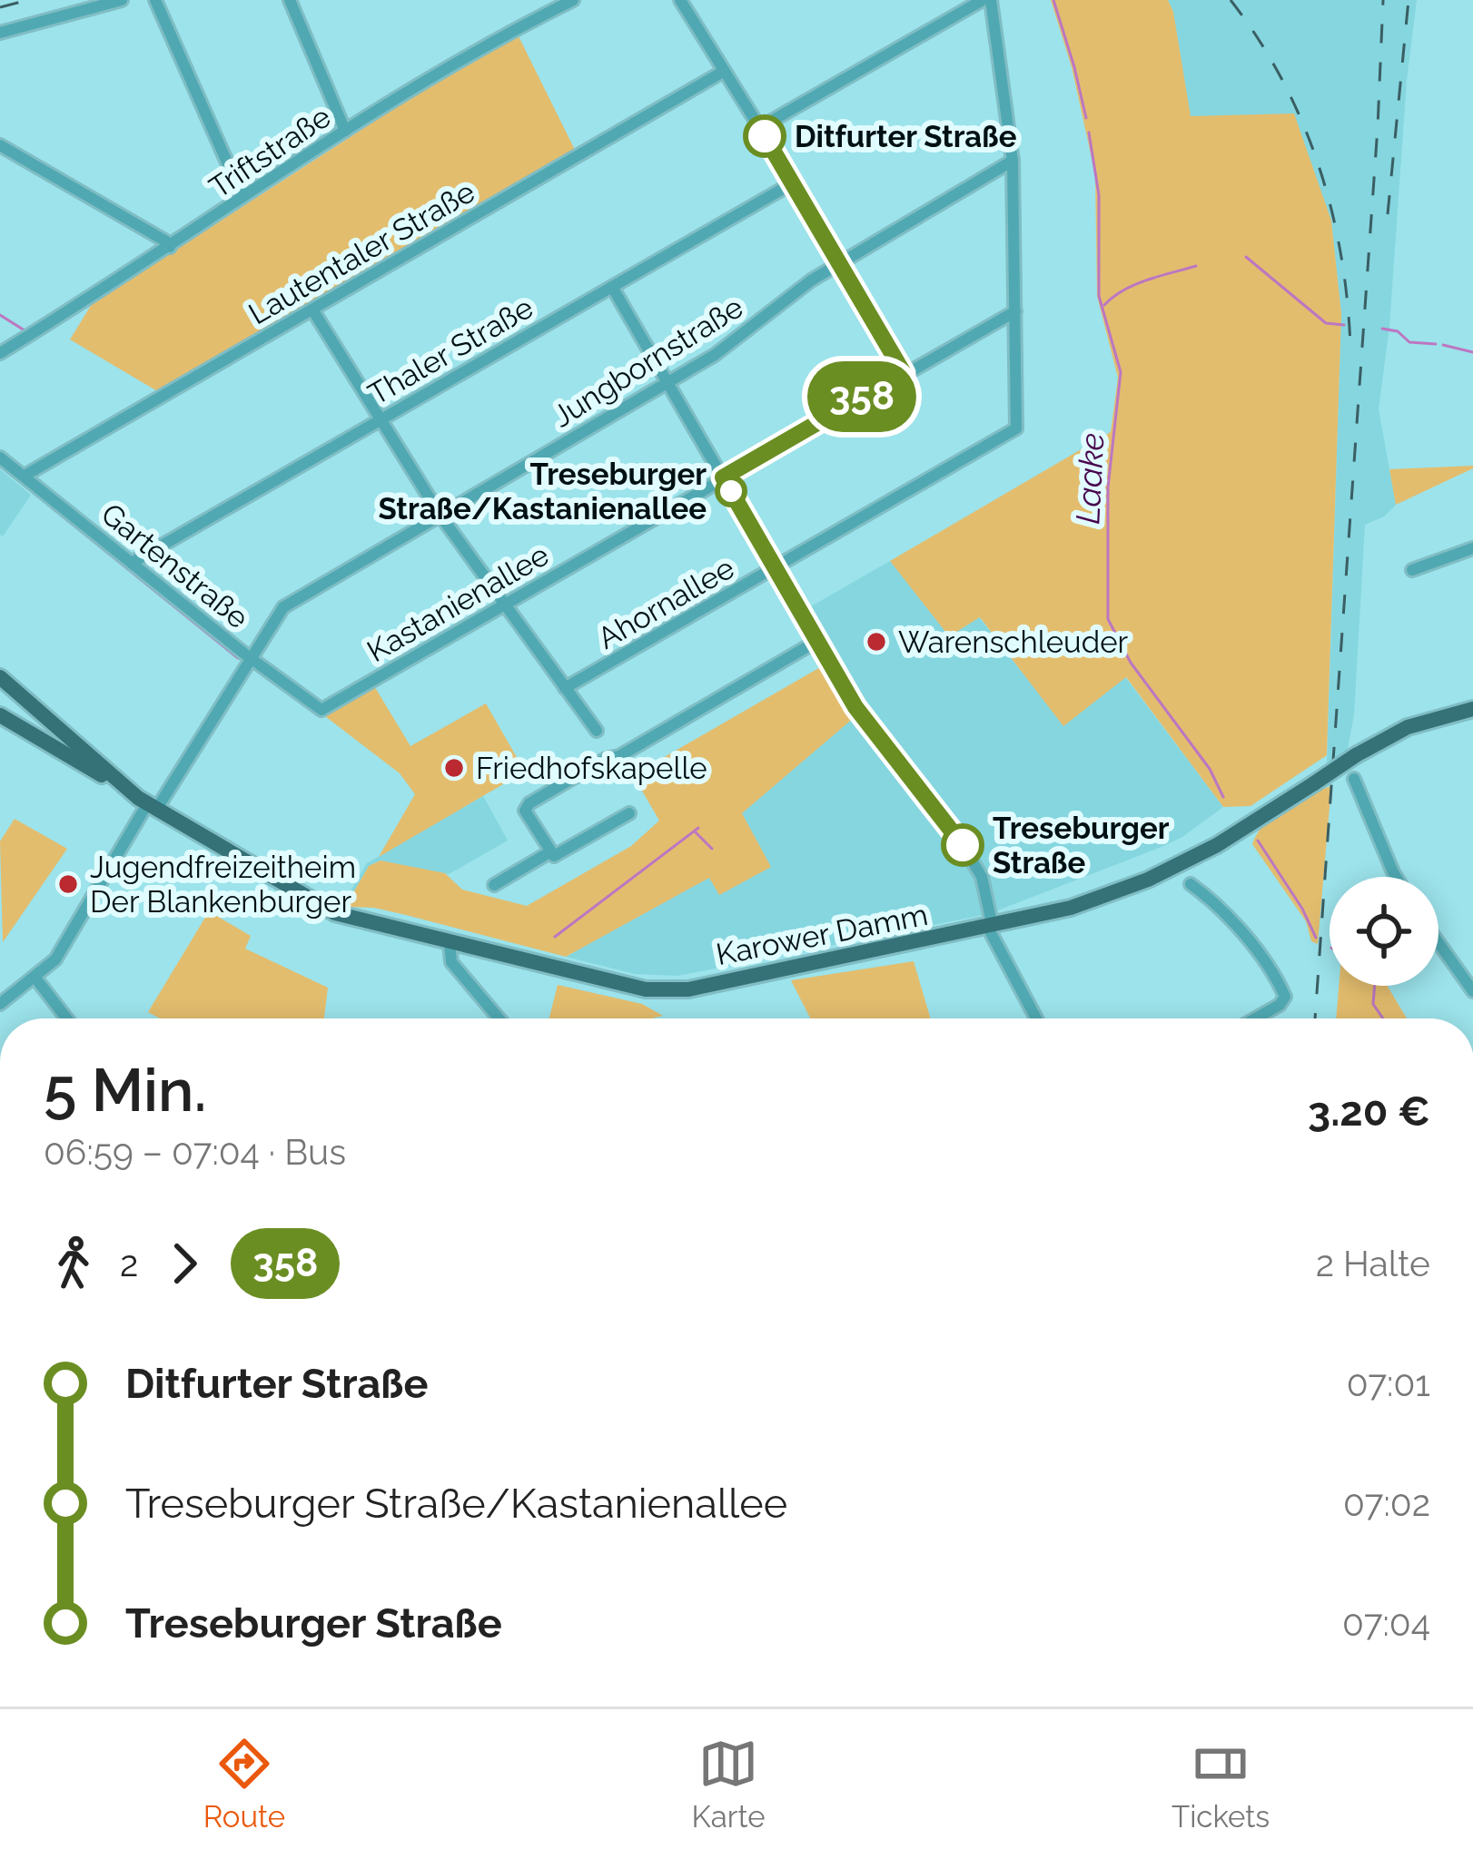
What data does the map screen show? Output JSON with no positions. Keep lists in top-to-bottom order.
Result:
{
  "streets": {
    "main road": ["Karower Damm"],
    "street": [
      "Triftstraße",
      "Lautentaler Straße",
      "Thaler Straße",
      "Jungbornstraße",
      "Gartenstraße",
      "Kastanienallee",
      "Ahornallee"
    ]
  },
  "crossings": [
    ["Lautentaler Straße", "Gartenstraße"],
    ["Thaler Straße", "Gartenstraße"],
    ["Jungbornstraße", "Gartenstraße"],
    ["Jungbornstraße", "Karower Damm"],
    ["Gartenstraße", "Kastanienallee"],
    ["Kastanienallee", "Ahornallee"]
  ],
  "water": ["Laake"],
  "places": [
    "Ditfurter Straße",
    "Treseburger Straße/Kastanienallee",
    "Warenschleuder",
    "Friedhofskapelle",
    "Treseburger Straße",
    "Jugendfreizeitheim Der Blankenburger"
  ],
  "lines": ["bus line 358"],
  "page": {
    "on_map": "358",
    "heading": ["5 Min.", "06:59 – 07:04 · Bus", "3.20 €"],
    "legs": ["2", "358", "2 Halte"],
    "list": [
      {
        "name": "Ditfurter Straße",
        "value": "07:01"
      },
      {
        "name": "Treseburger Straße/Kastanienallee",
        "value": "07:02"
      },
      {
        "name": "Treseburger Straße",
        "value": "07:04"
      }
    ],
    "tabs": ["Route", "Karte", "Tickets"]
  }
}
